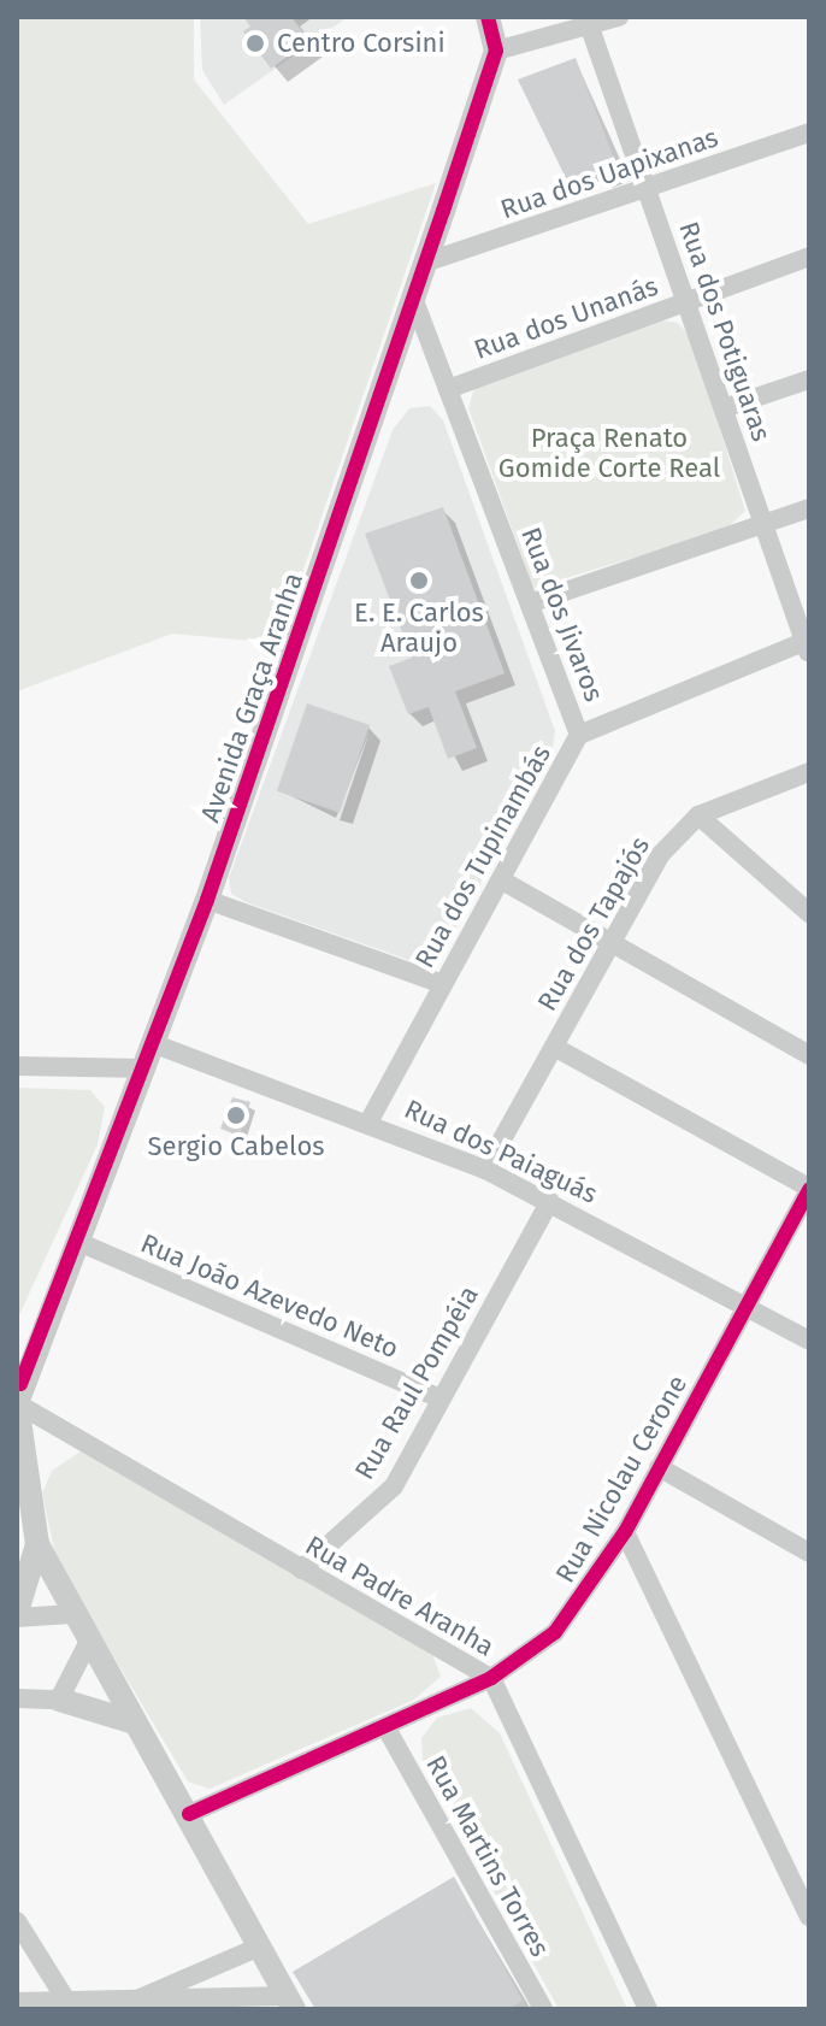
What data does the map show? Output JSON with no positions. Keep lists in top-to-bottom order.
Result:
{
  "streets": {
    "street": [
      "Rua dos Uapixanas",
      "Rua dos Unanás",
      "Rua dos Potiguaras",
      "Rua dos Jivaros",
      "Avenida Graça Aranha",
      "Rua dos Tupinambás",
      "Rua dos Tapajós",
      "Rua dos Paiaguás",
      "Rua João Azevedo Neto",
      "Rua Raul Pompéia",
      "Rua Nicolau Cerone",
      "Rua Padre Aranha",
      "Rua Martins Torres"
    ]
  },
  "crossings": [
    ["Rua dos Uapixanas", "Rua dos Potiguaras"],
    ["Rua dos Uapixanas", "Avenida Graça Aranha"],
    ["Rua dos Unanás", "Rua dos Potiguaras"],
    ["Rua dos Unanás", "Rua dos Jivaros"],
    ["Rua dos Potiguaras", "Rua dos Tupinambás"],
    ["Rua dos Jivaros", "Avenida Graça Aranha"],
    ["Rua dos Jivaros", "Rua dos Tupinambás"],
    ["Avenida Graça Aranha", "Rua dos Paiaguás"],
    ["Avenida Graça Aranha", "Rua João Azevedo Neto"],
    ["Avenida Graça Aranha", "Rua Padre Aranha"],
    ["Rua dos Tupinambás", "Rua dos Paiaguás"],
    ["Rua dos Tapajós", "Rua dos Paiaguás"],
    ["Rua dos Paiaguás", "Rua Raul Pompéia"],
    ["Rua dos Paiaguás", "Rua Nicolau Cerone"],
    ["Rua João Azevedo Neto", "Rua Raul Pompéia"],
    ["Rua Raul Pompéia", "Rua Padre Aranha"],
    ["Rua Nicolau Cerone", "Rua Padre Aranha"],
    ["Rua Nicolau Cerone", "Rua Martins Torres"]
  ],
  "parks": ["Praça Renato Gomide Corte Real"],
  "places": ["Centro Corsini", "E. E. Carlos Araujo", "Sergio Cabelos"]
}
